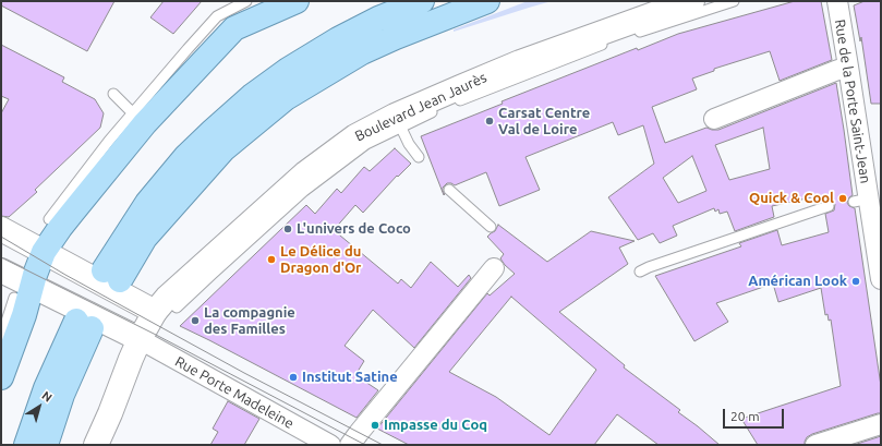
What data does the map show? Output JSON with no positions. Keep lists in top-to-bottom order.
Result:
{
  "streets": {
    "main road": ["Boulevard Jean Jaurès"],
    "street": ["Rue de la Porte Saint-Jean", "Rue Porte Madeleine"]
  },
  "crossings": [
    ["Boulevard Jean Jaurès", "Rue Porte Madeleine"]
  ],
  "places": [
    "Carsat Centre Val de Loire",
    "Quick & Cool",
    "L'univers de Coco",
    "Le Délice du Dragon d'Or",
    "Américan Look",
    "La compagnie des Familles",
    "Institut Satine",
    "Impasse du Coq"
  ],
  "scale_bar": "20 m",
  "north": "top right"
}
